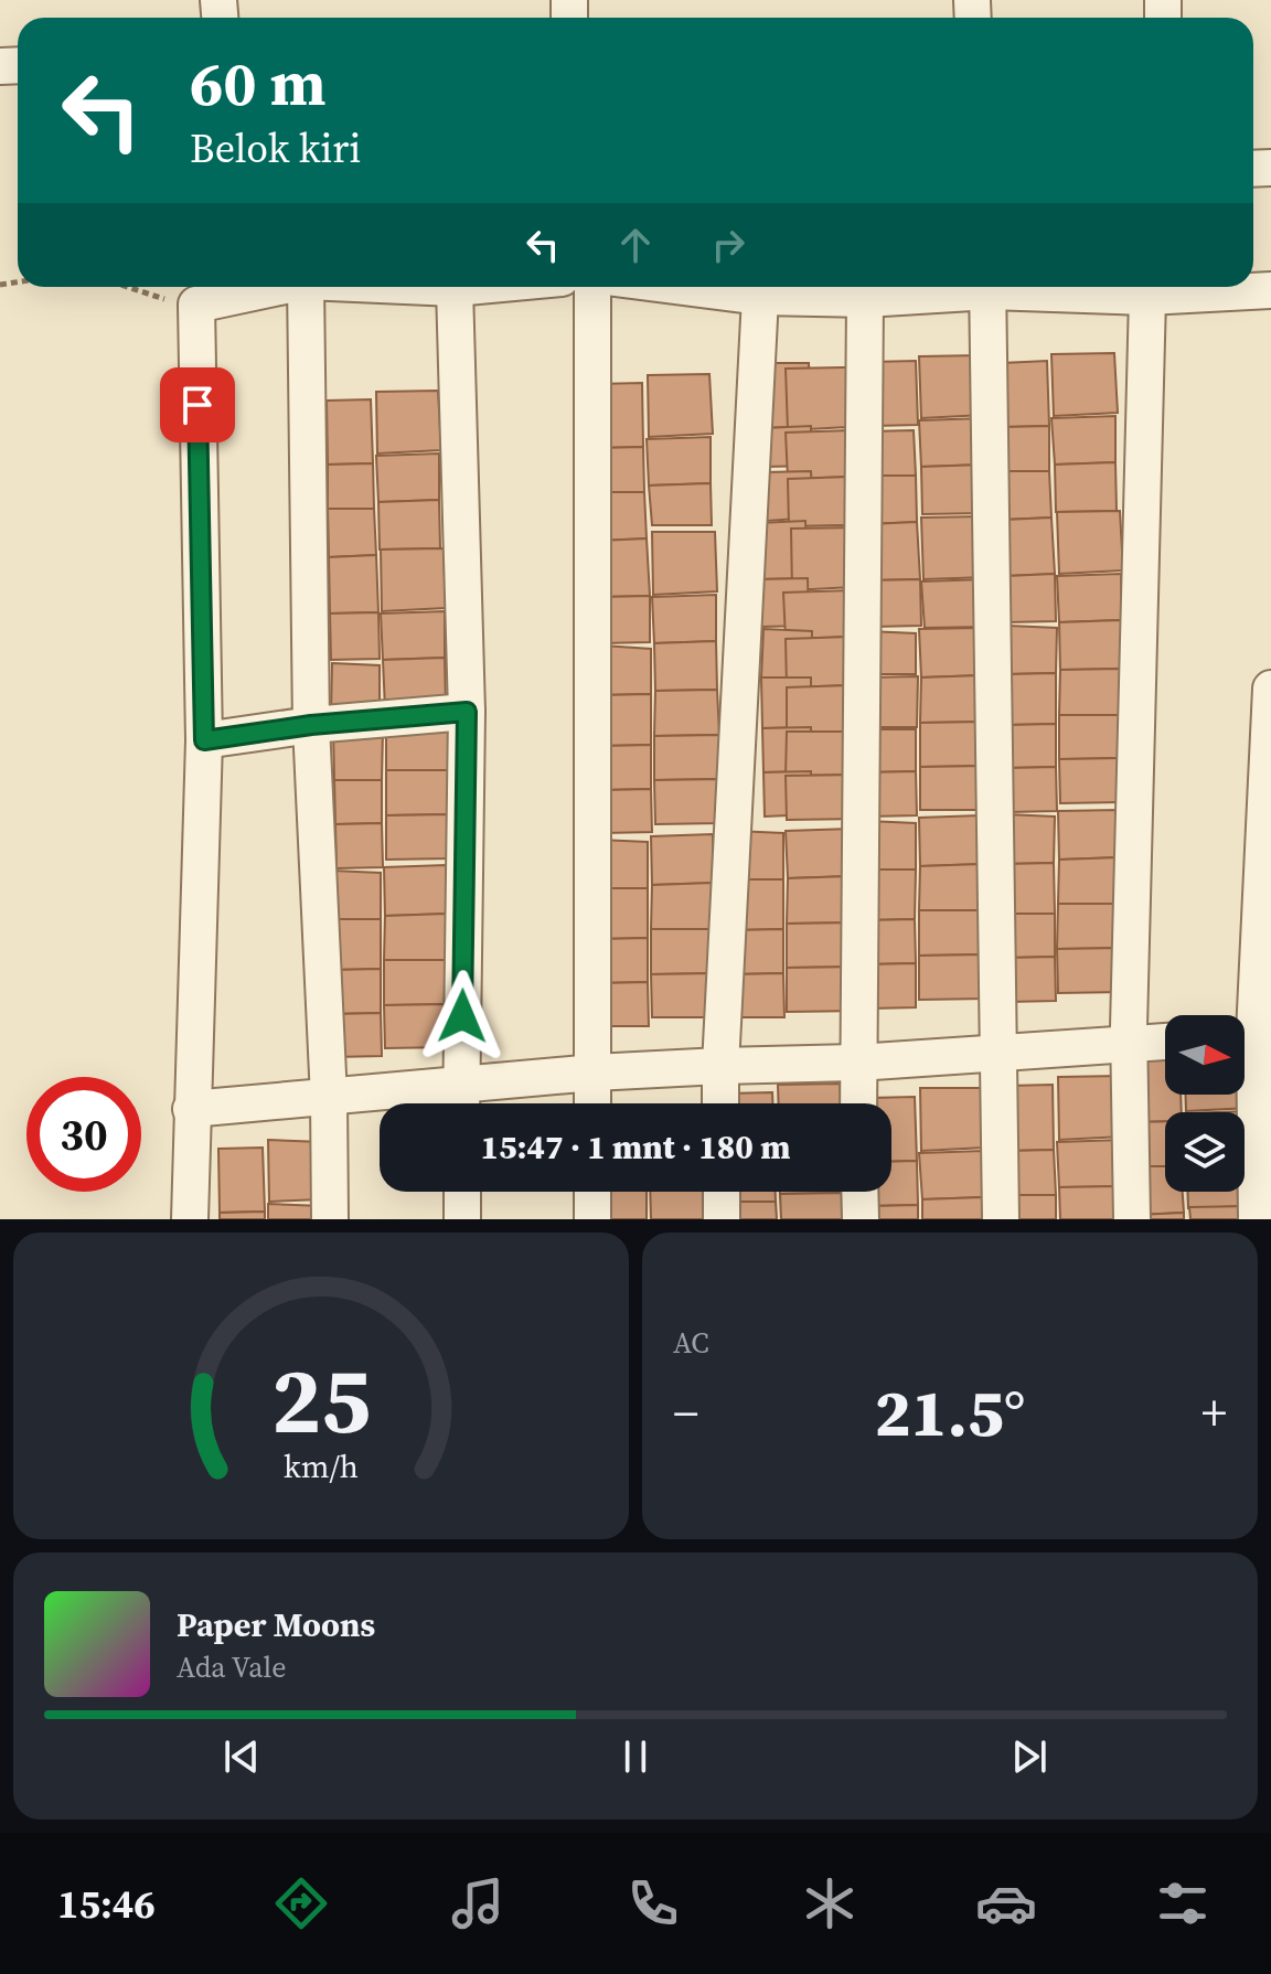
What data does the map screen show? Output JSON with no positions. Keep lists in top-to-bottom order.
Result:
{
  "north": "right",
  "page": {
    "turn": ["60 m", "Belok kiri"],
    "limit": "30",
    "trip": "15:47 · 1 mnt · 180 m",
    "tile": "AC",
    "heat": ["−", "21.5°", "+"],
    "song": ["Paper Moons", "Ada Vale"],
    "tabs": "15:46",
    "gauge": ["25", "km/h"]
  }
}
